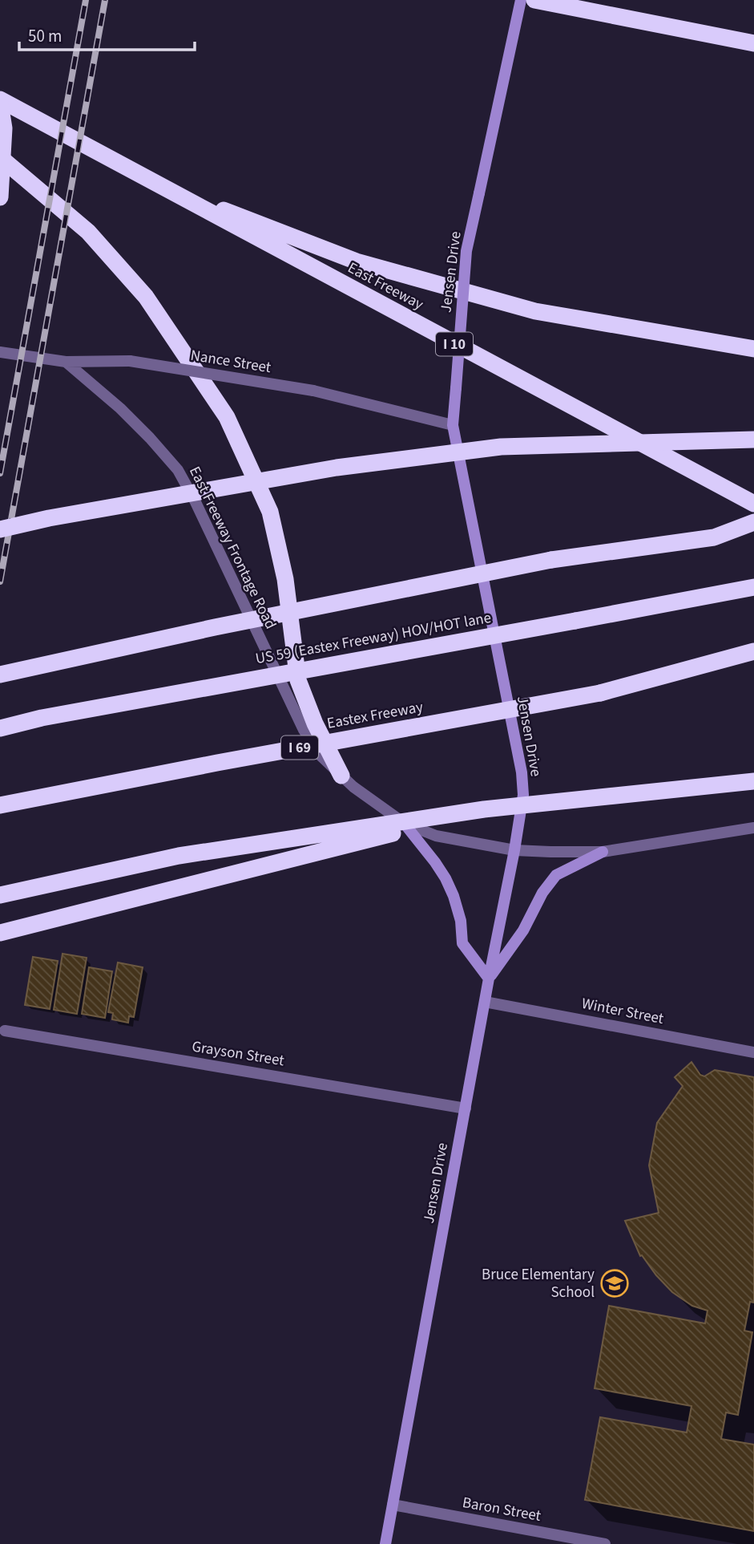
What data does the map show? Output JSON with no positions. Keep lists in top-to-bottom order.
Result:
{
  "streets": {
    "highway": [
      "East Freeway",
      "I 10",
      "US 59 (Eastex Freeway) HOV/HOT lane",
      "Eastex Freeway",
      "I 69"
    ],
    "main road": ["Jensen Drive"],
    "street": [
      "Nance Street",
      "East Freeway Frontage Road",
      "Winter Street",
      "Grayson Street",
      "Baron Street"
    ]
  },
  "crossings": [
    ["Jensen Drive", "Nance Street"],
    ["Jensen Drive", "East Freeway Frontage Road"],
    ["Jensen Drive", "Winter Street"],
    ["Jensen Drive", "Grayson Street"],
    ["Jensen Drive", "Baron Street"],
    ["Nance Street", "East Freeway Frontage Road"]
  ],
  "places": {
    "school or university": ["Bruce Elementary School"]
  },
  "scale_bar": "50 m"
}
